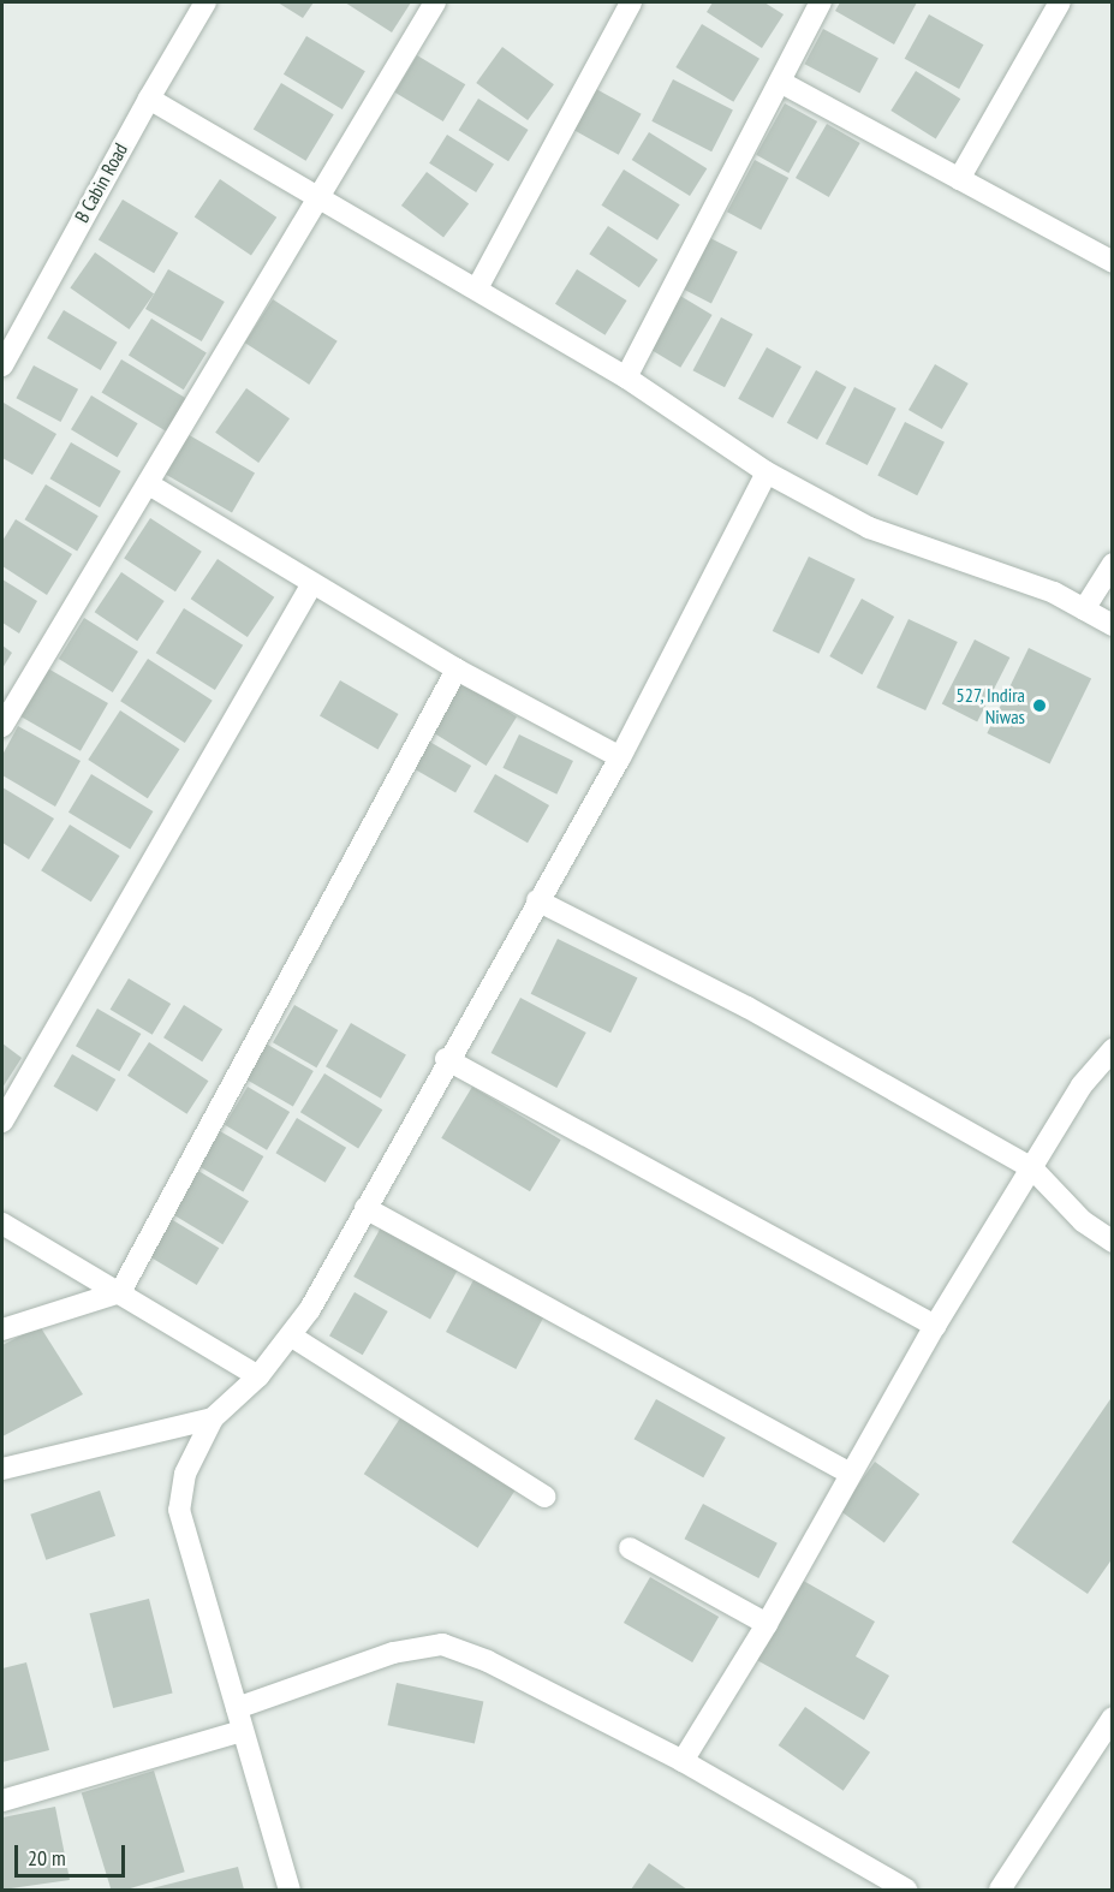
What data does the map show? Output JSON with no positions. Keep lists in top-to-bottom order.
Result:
{
  "streets": {
    "street": ["B Cabin Road"]
  },
  "places": ["527, Indira Niwas"],
  "scale_bar": "20 m"
}
